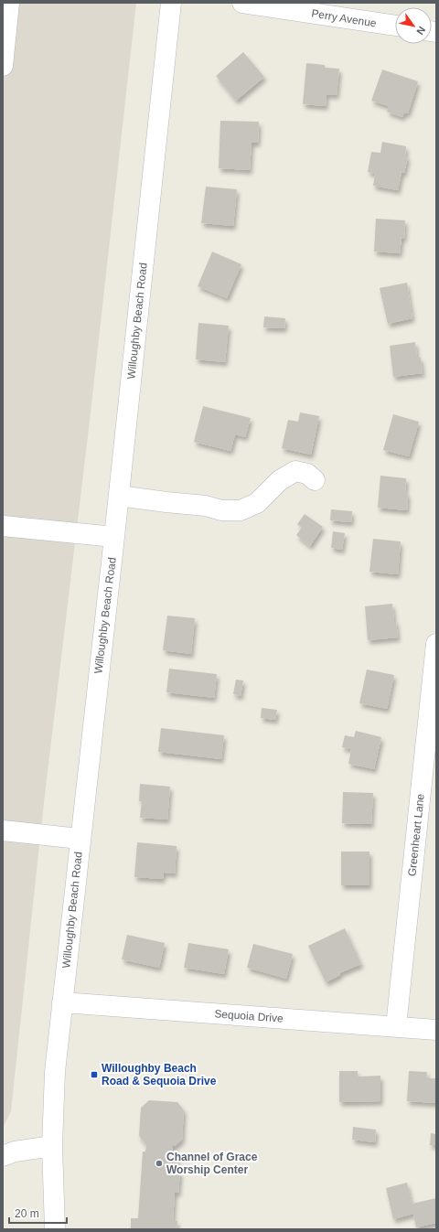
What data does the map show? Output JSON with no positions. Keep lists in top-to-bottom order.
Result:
{
  "streets": {
    "street": [
      "Perry Avenue",
      "Willoughby Beach Road",
      "Greenheart Lane",
      "Sequoia Drive"
    ]
  },
  "crossings": [
    ["Willoughby Beach Road", "Sequoia Drive"],
    ["Greenheart Lane", "Sequoia Drive"]
  ],
  "places": {
    "transit": ["Willoughby Beach Road & Sequoia Drive"],
    "other": ["Channel of Grace Worship Center"]
  },
  "scale_bar": "20 m",
  "north": "bottom right"
}
